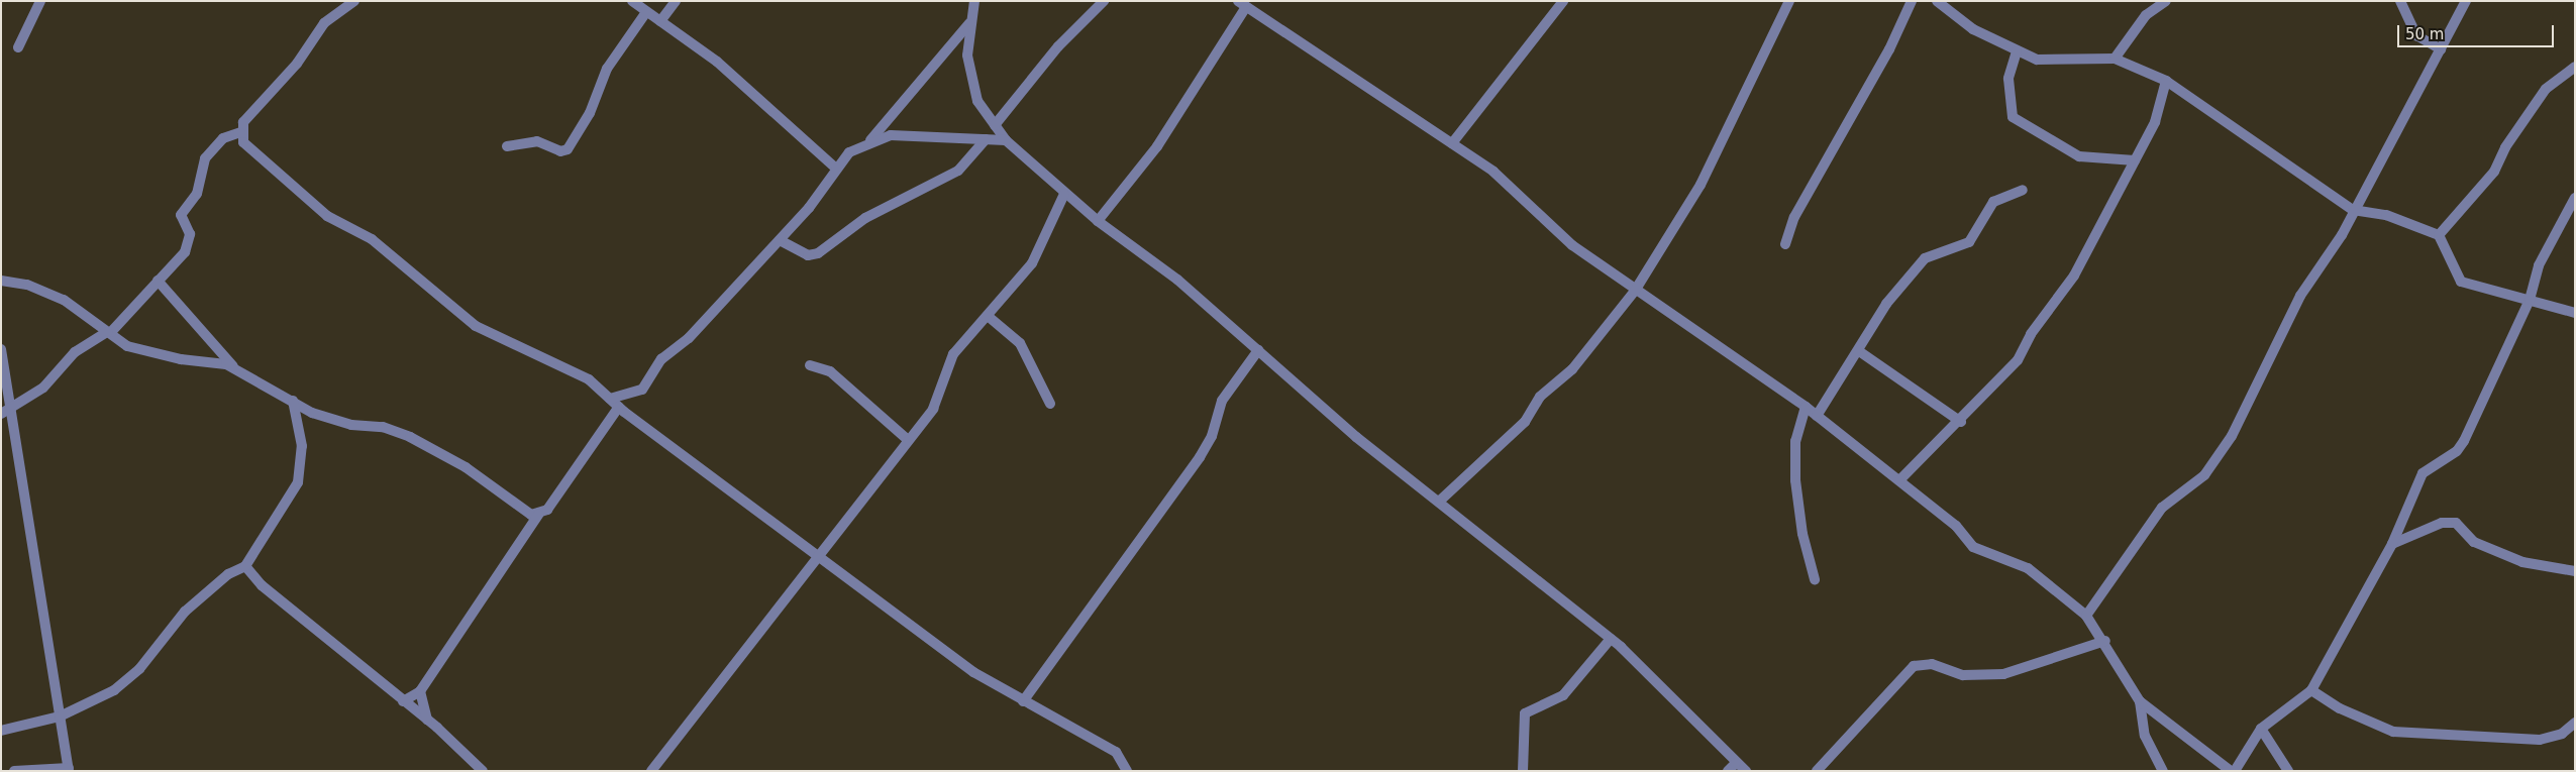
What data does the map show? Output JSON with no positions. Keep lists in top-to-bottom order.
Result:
{
  "scale_bar": "50 m"
}
